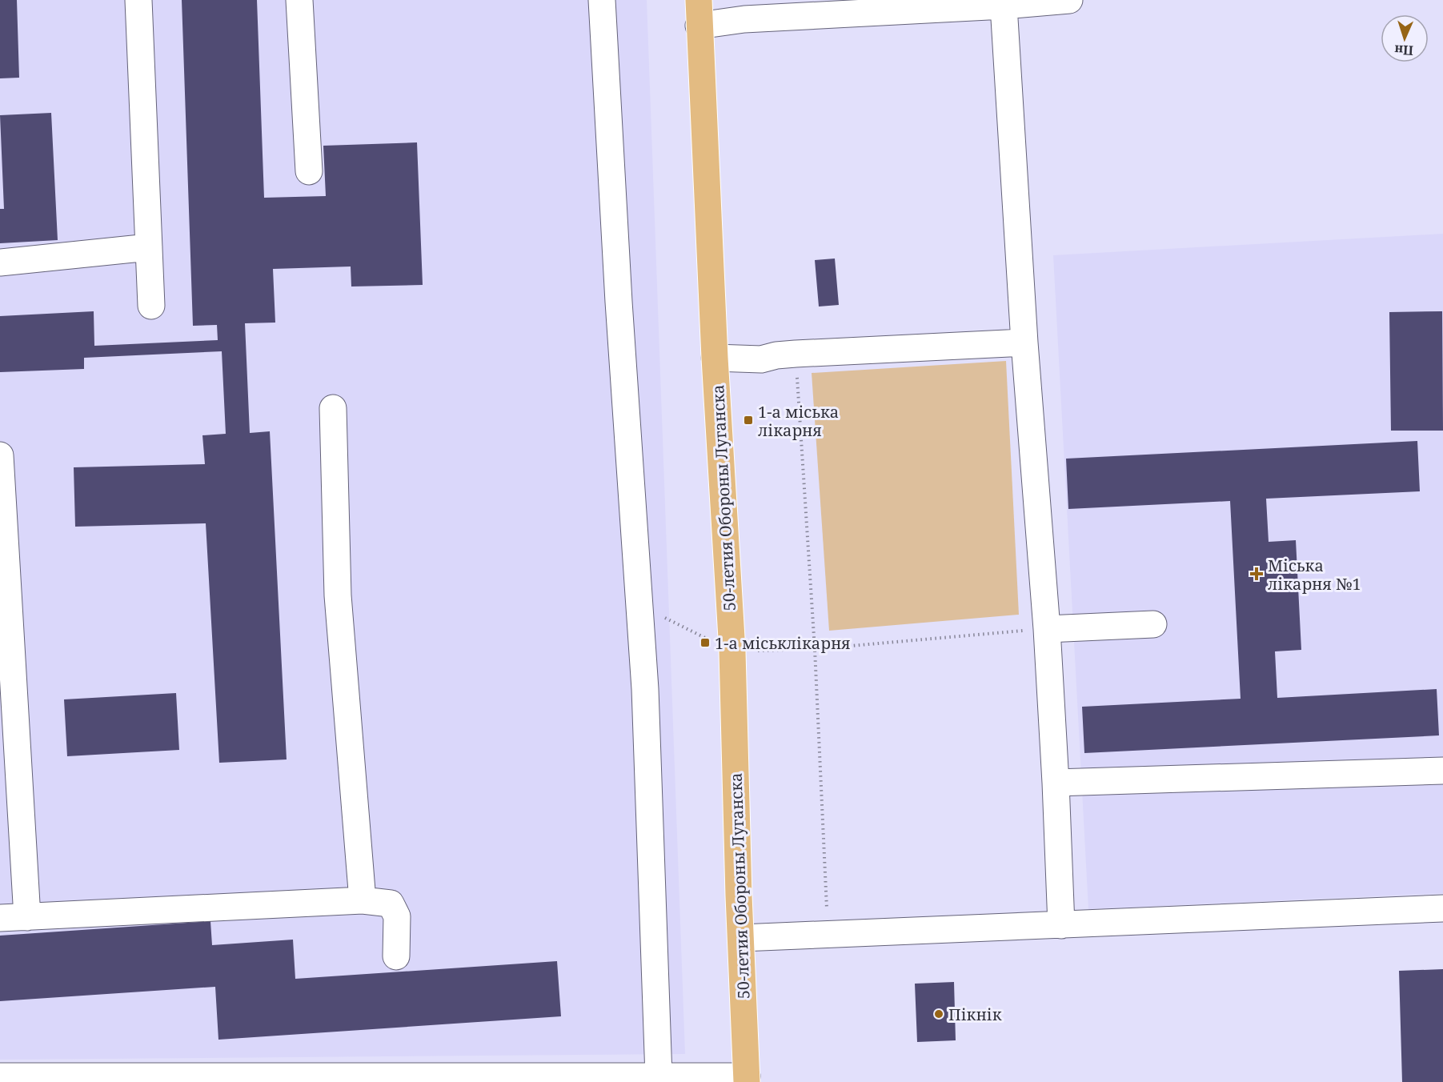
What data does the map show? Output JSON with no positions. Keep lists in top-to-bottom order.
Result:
{
  "streets": {
    "main road": ["50-летия Обороны Луганска"]
  },
  "places": {
    "transit": ["1-а міська лікарня", "1-а міськлікарня"],
    "health": ["Міська лікарня №1"],
    "other": ["Пікнік"]
  },
  "north": "bottom"
}
